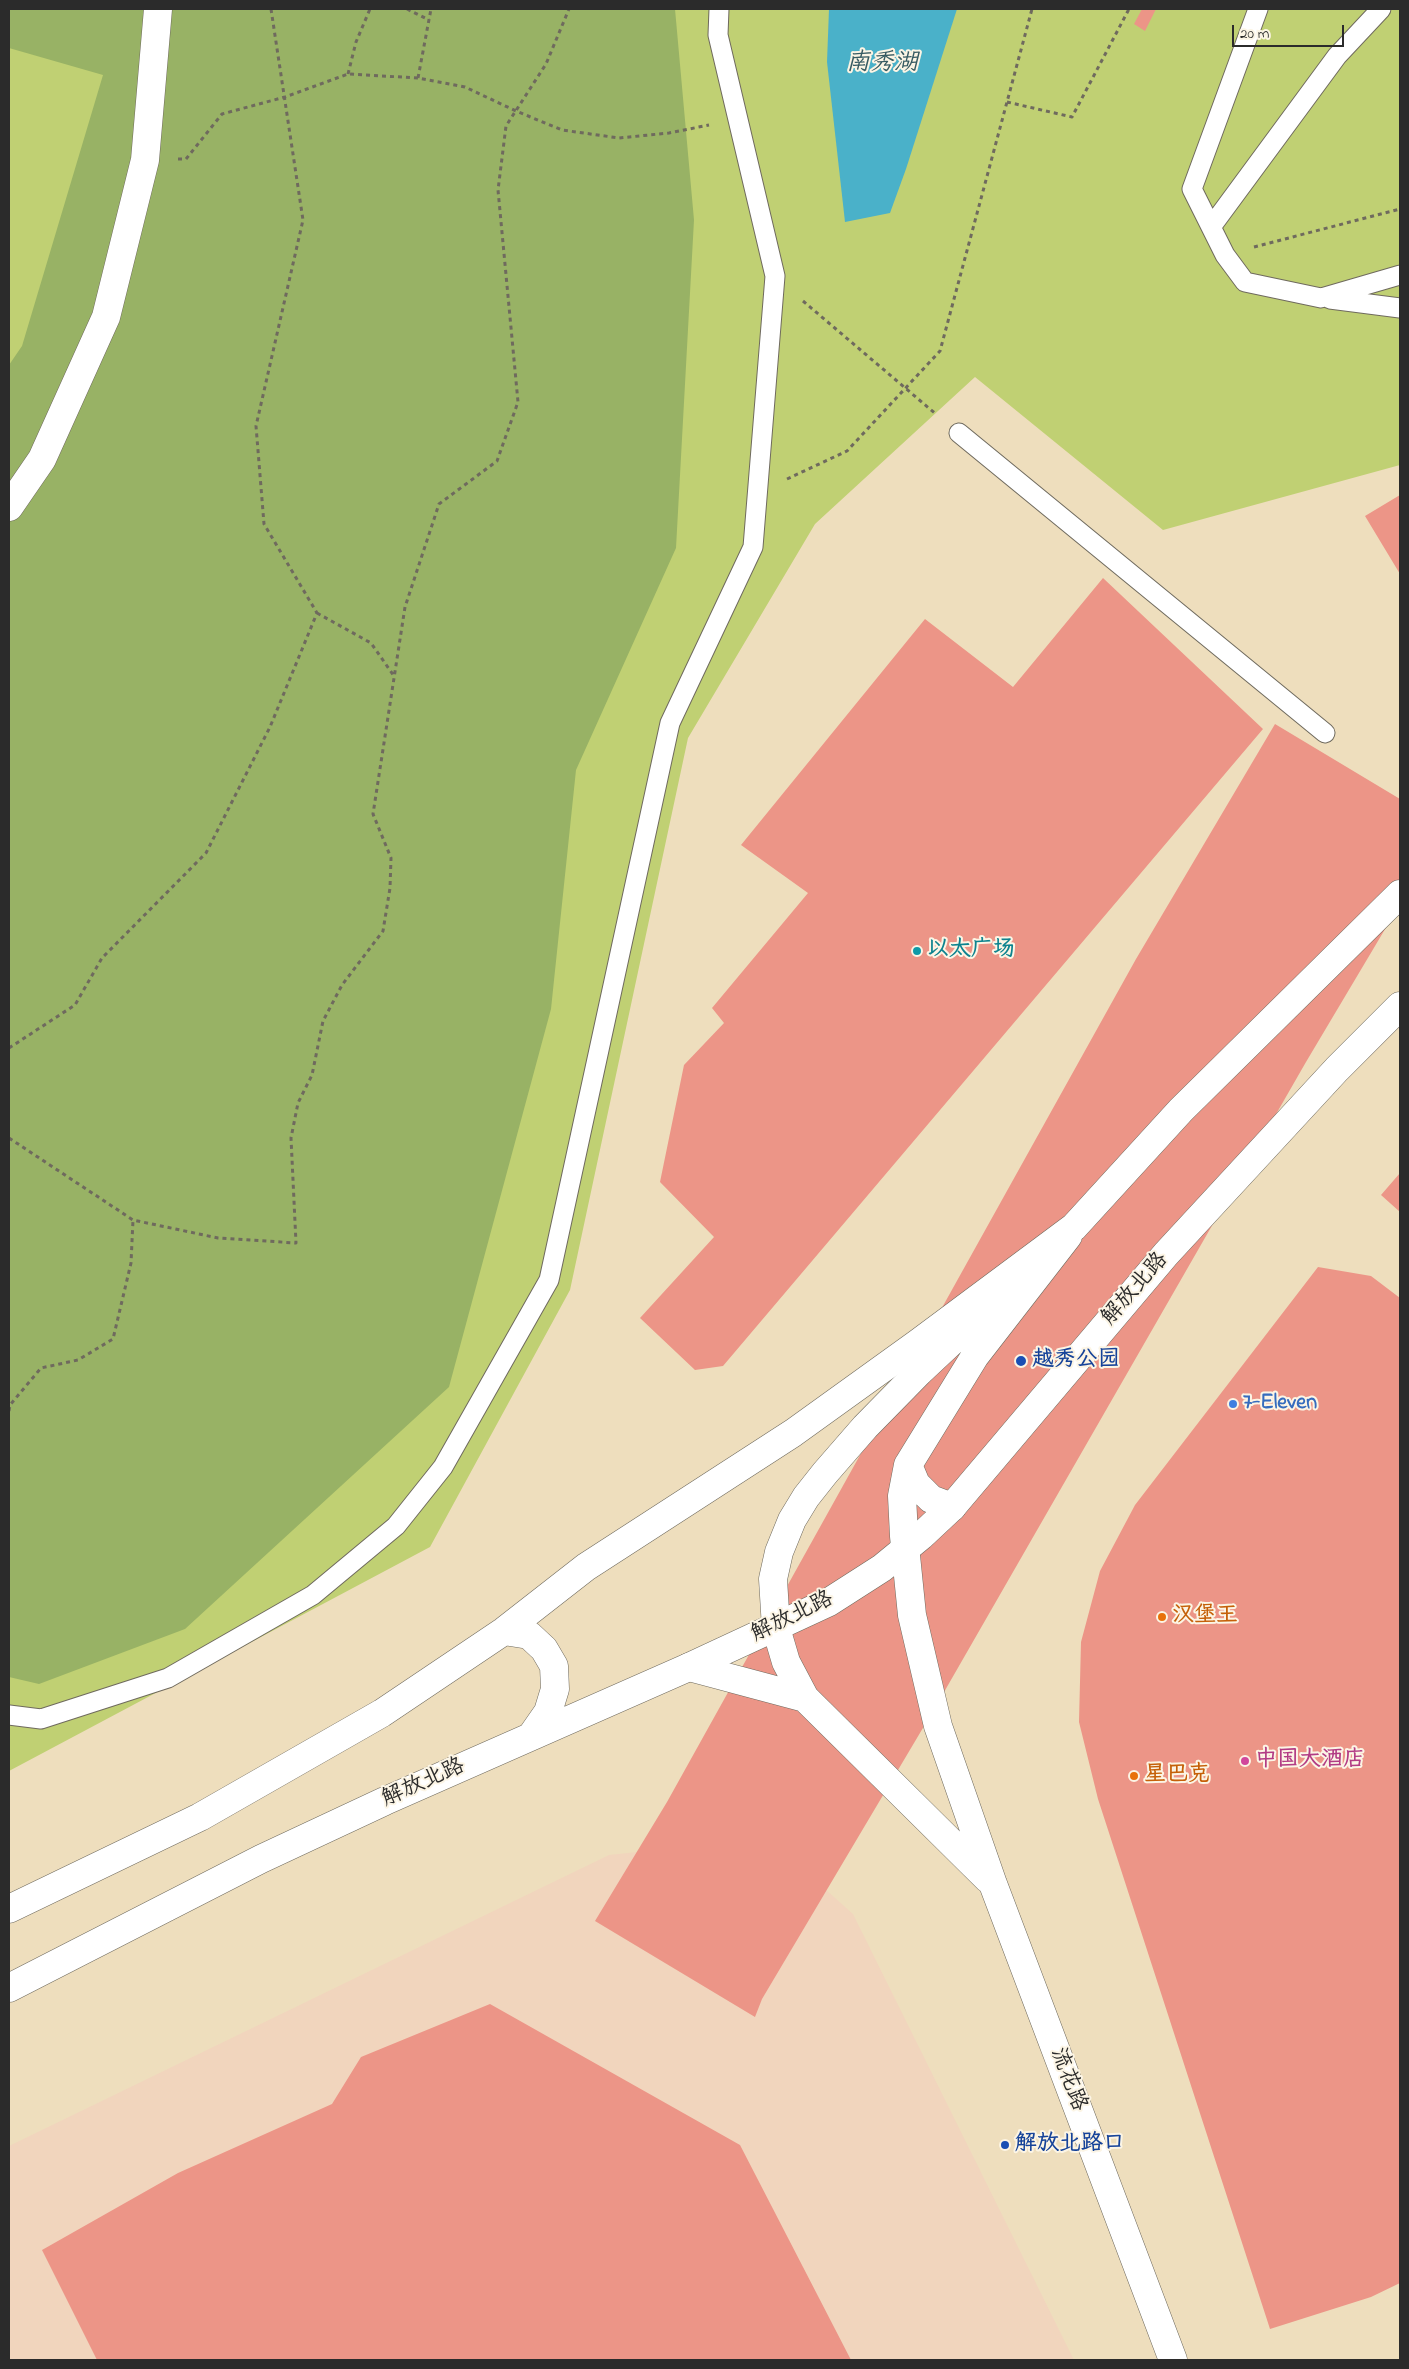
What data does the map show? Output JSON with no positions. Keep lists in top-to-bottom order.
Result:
{
  "streets": {
    "main road": ["解放北路", "流花路"]
  },
  "crossings": [
    ["解放北路", "流花路"]
  ],
  "water": ["南秀湖"],
  "places": [
    "以太广场",
    "越秀公园",
    "7-Eleven",
    "汉堡王",
    "中国大酒店",
    "星巴克",
    "解放北路口"
  ],
  "scale_bar": "20 m"
}
